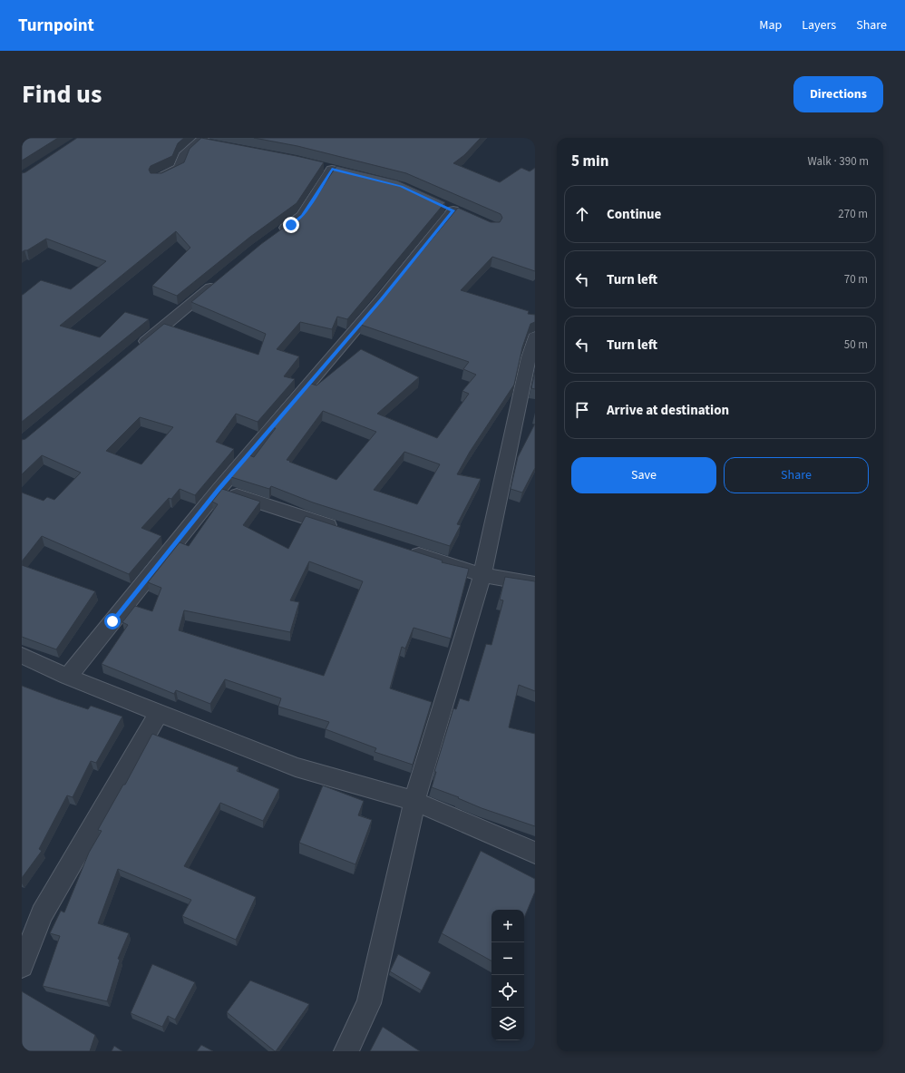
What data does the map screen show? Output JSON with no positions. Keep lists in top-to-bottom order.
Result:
{
  "page": {
    "header": "Turnpoint",
    "nav": ["Map", "Layers", "Share"],
    "title": "Find us",
    "buttons": [
      "Directions",
      ["Save", "Share"]
    ],
    "heading": ["5 min", "Walk · 390 m"],
    "list": [
      ["Continue", "270 m"],
      ["Turn left", "70 m"],
      ["Turn left", "50 m"],
      "Arrive at destination"
    ],
    "map_buttons": ["+", "−"]
  }
}
